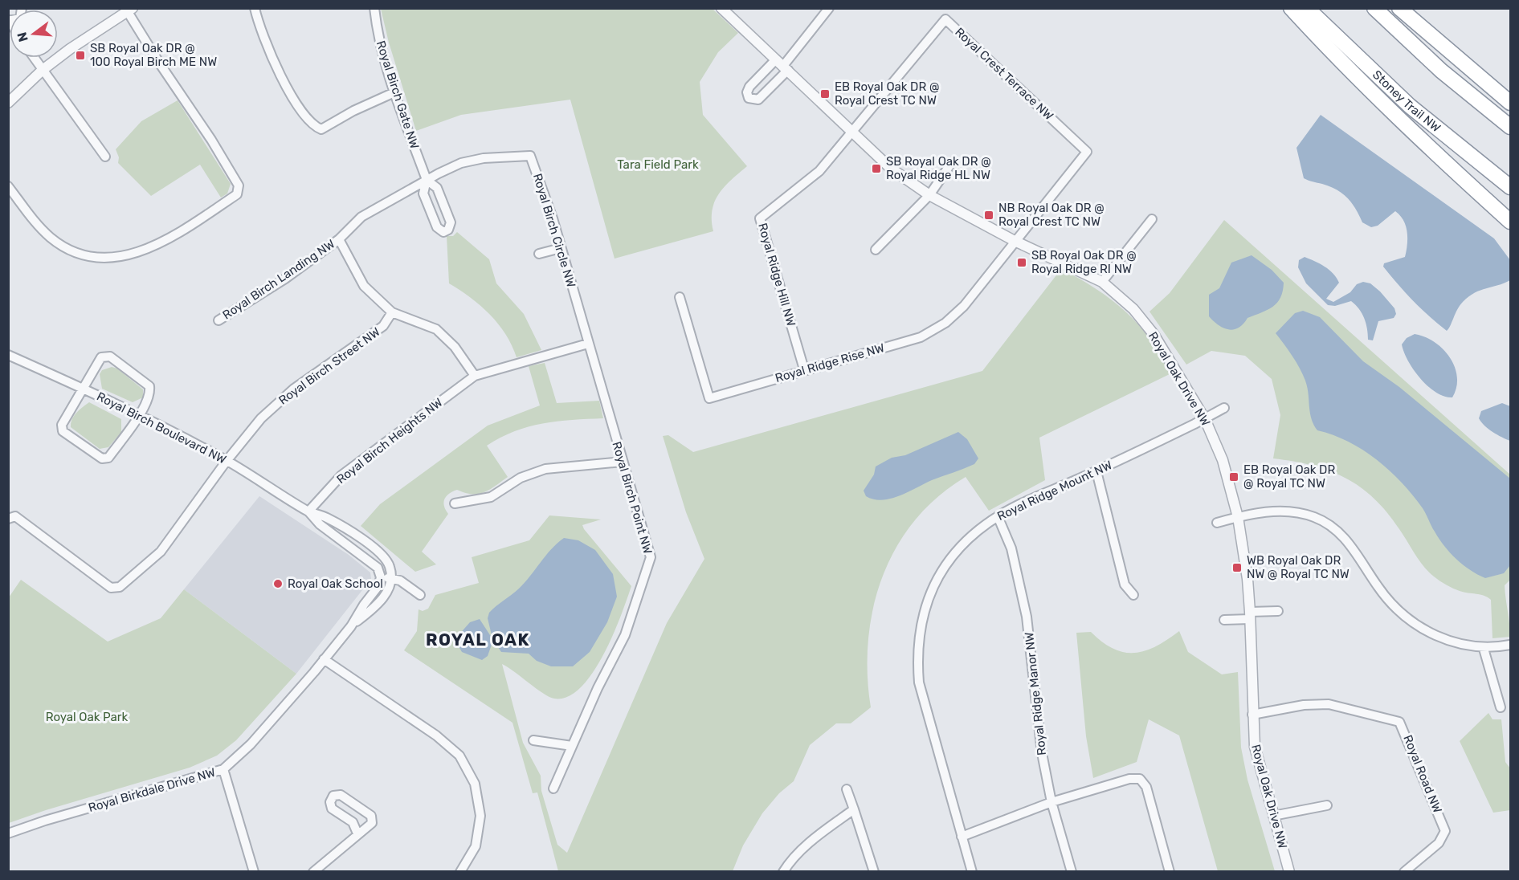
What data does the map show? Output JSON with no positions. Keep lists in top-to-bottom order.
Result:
{
  "streets": {
    "highway": ["Stoney Trail NW"],
    "street": [
      "Royal Crest Terrace NW",
      "Royal Birch Gate NW",
      "Royal Birch Circle NW",
      "Royal Ridge Hill NW",
      "Royal Birch Landing NW",
      "Royal Ridge Rise NW",
      "Royal Birch Street NW",
      "Royal Oak Drive NW",
      "Royal Birch Boulevard NW",
      "Royal Birch Heights NW",
      "Royal Ridge Mount NW",
      "Royal Birch Point NW",
      "Royal Ridge Manor NW",
      "Royal Road NW",
      "Royal Birkdale Drive NW"
    ]
  },
  "crossings": [
    ["Royal Crest Terrace NW", "Royal Ridge Hill NW"],
    ["Royal Crest Terrace NW", "Royal Ridge Rise NW"],
    ["Royal Crest Terrace NW", "Royal Oak Drive NW"],
    ["Royal Birch Gate NW", "Royal Birch Circle NW"],
    ["Royal Birch Circle NW", "Royal Birch Landing NW"],
    ["Royal Birch Circle NW", "Royal Birch Point NW"],
    ["Royal Ridge Hill NW", "Royal Ridge Rise NW"],
    ["Royal Ridge Hill NW", "Royal Oak Drive NW"],
    ["Royal Ridge Rise NW", "Royal Oak Drive NW"],
    ["Royal Birch Street NW", "Royal Birch Boulevard NW"],
    ["Royal Oak Drive NW", "Royal Ridge Mount NW"],
    ["Royal Oak Drive NW", "Royal Road NW"],
    ["Royal Birch Boulevard NW", "Royal Birch Heights NW"],
    ["Royal Birch Boulevard NW", "Royal Birkdale Drive NW"],
    ["Royal Ridge Mount NW", "Royal Ridge Manor NW"]
  ],
  "districts": ["ROYAL OAK"],
  "parks": ["Tara Field Park", "Royal Oak Park"],
  "places": {
    "transit": [
      "SB Royal Oak DR @ 100 Royal Birch ME NW",
      "EB Royal Oak DR @ Royal Crest TC NW",
      "SB Royal Oak DR @ Royal Ridge HL NW",
      "NB Royal Oak DR @ Royal Crest TC NW",
      "SB Royal Oak DR @ Royal Ridge RI NW",
      "EB Royal Oak DR @ Royal TC NW",
      "WB Royal Oak DR NW @ Royal TC NW"
    ],
    "other": ["Royal Oak School"]
  },
  "north": "left"
}
